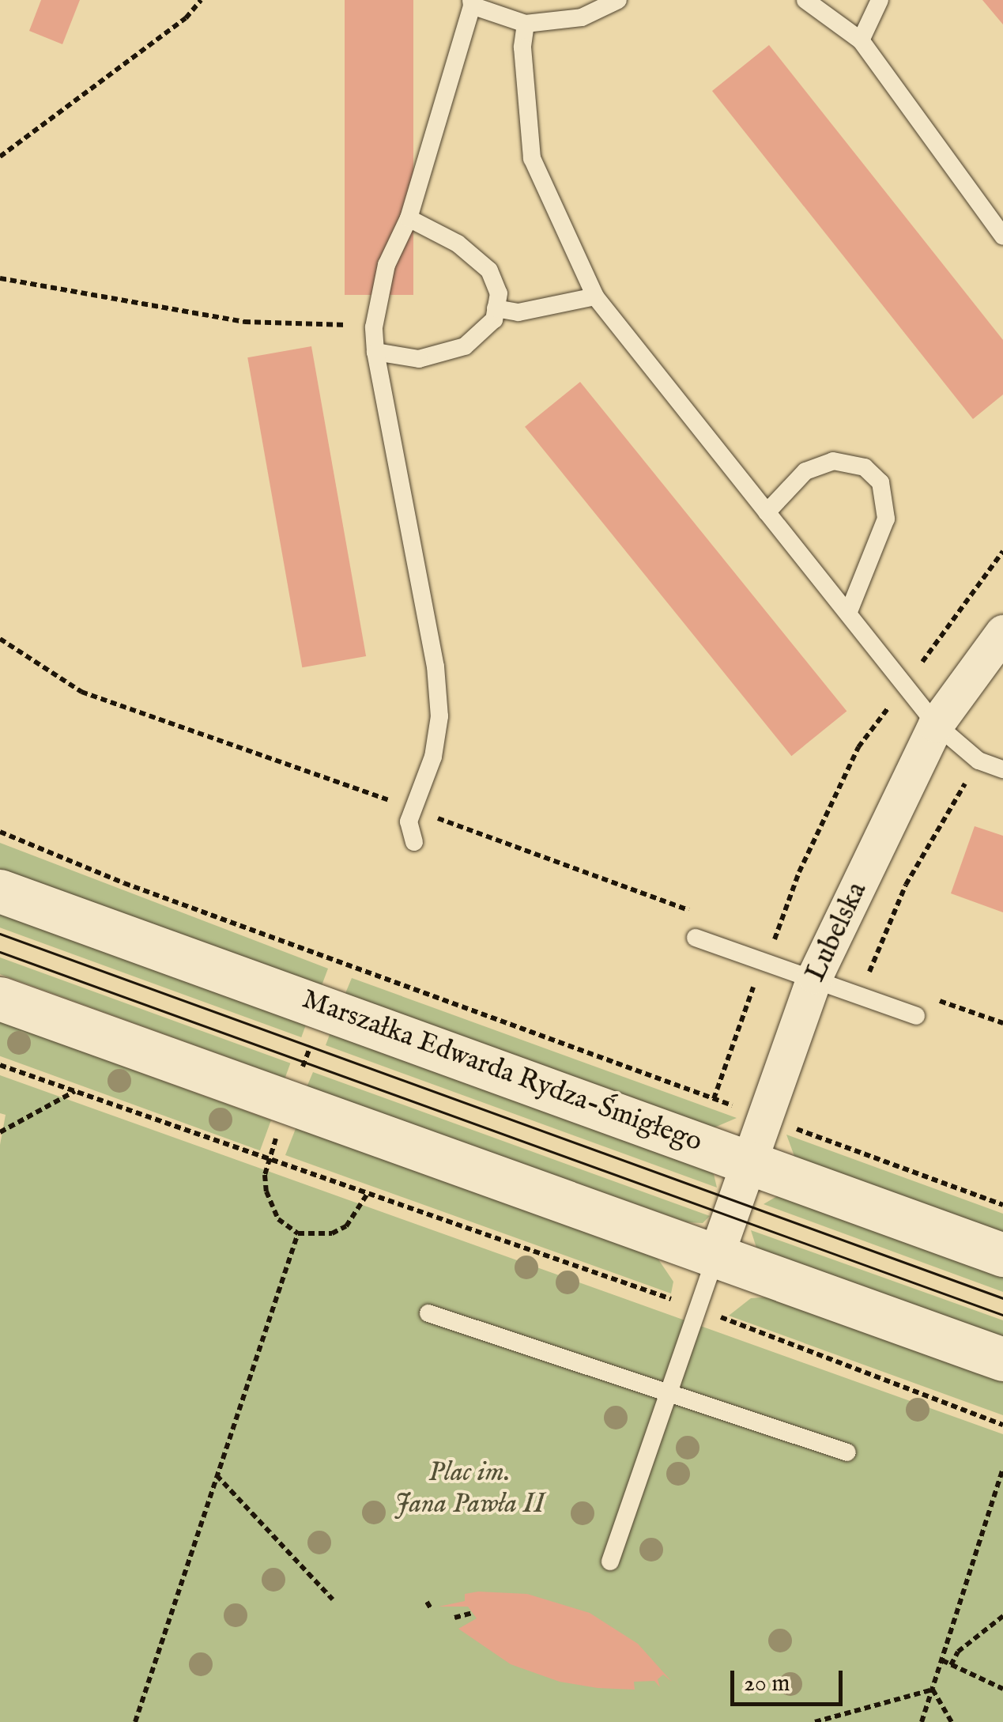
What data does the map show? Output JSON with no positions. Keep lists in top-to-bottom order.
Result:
{
  "streets": {
    "street": ["Lubelska", "Marszałka Edwarda Rydza-Śmigłego"]
  },
  "crossings": [
    ["Lubelska", "Marszałka Edwarda Rydza-Śmigłego"]
  ],
  "parks": ["Plac im. Jana Pawła II"],
  "scale_bar": "20 m"
}
